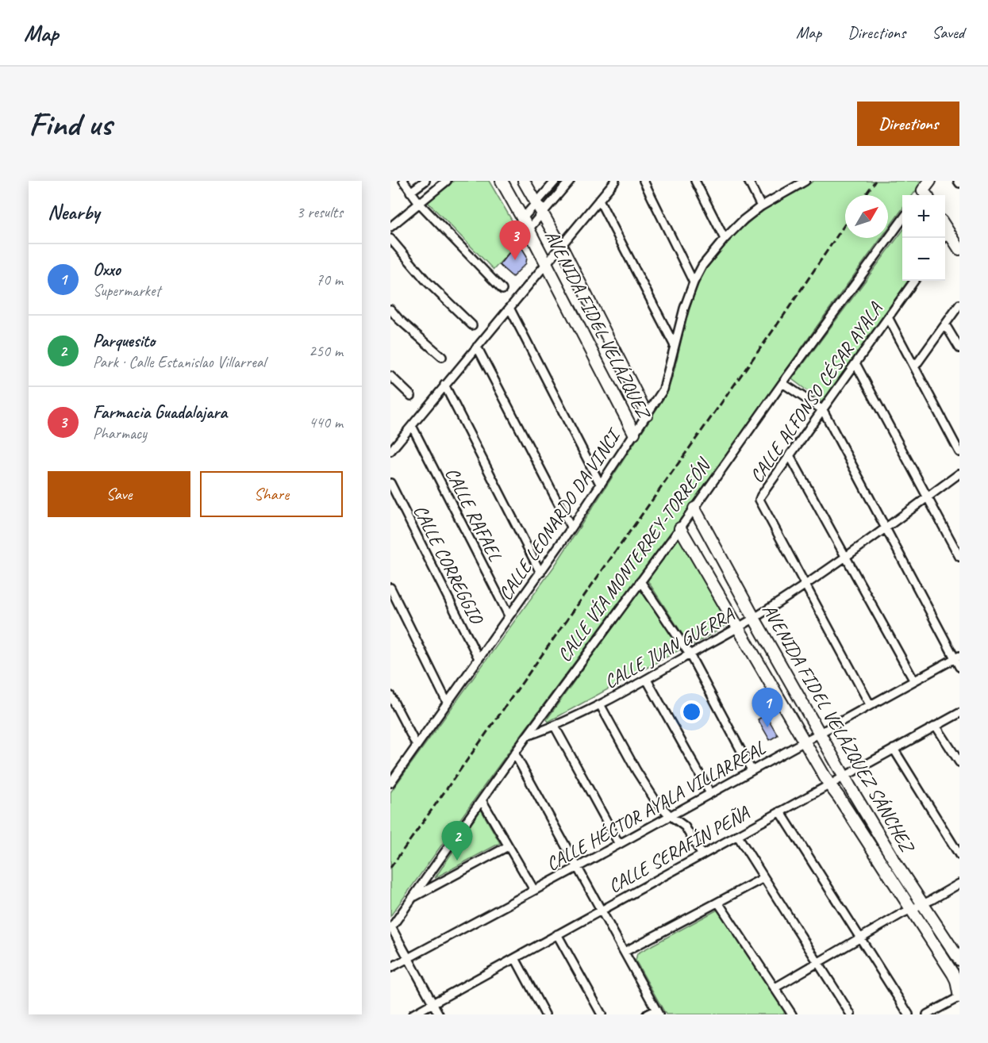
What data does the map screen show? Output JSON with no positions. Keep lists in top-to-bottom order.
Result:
{
  "streets": {
    "street": [
      "AVENIDA FIDEL VELÁZQUEZ",
      "CALLE ALFONSO CÉSAR AYALA",
      "CALLE RAFAEL",
      "CALLE LEONARDO DA VINCI",
      "CALLE VÍA MONTERREY-TORREÓN",
      "CALLE CORREGGIO",
      "CALLE JUAN GUERRA",
      "AVENIDA FIDEL VELÁZQUEZ SÁNCHEZ",
      "CALLE HÉCTOR AYALA VILLARREAL",
      "CALLE SERAFÍN PEÑA"
    ]
  },
  "crossings": [
    ["AVENIDA FIDEL VELÁZQUEZ", "CALLE LEONARDO DA VINCI"],
    ["CALLE ALFONSO CÉSAR AYALA", "CALLE JUAN GUERRA"],
    ["CALLE ALFONSO CÉSAR AYALA", "CALLE HÉCTOR AYALA VILLARREAL"],
    ["CALLE RAFAEL", "CALLE LEONARDO DA VINCI"],
    ["CALLE LEONARDO DA VINCI", "CALLE CORREGGIO"],
    ["CALLE VÍA MONTERREY-TORREÓN", "CALLE JUAN GUERRA"],
    ["CALLE VÍA MONTERREY-TORREÓN", "AVENIDA FIDEL VELÁZQUEZ SÁNCHEZ"],
    ["CALLE JUAN GUERRA", "AVENIDA FIDEL VELÁZQUEZ SÁNCHEZ"],
    ["AVENIDA FIDEL VELÁZQUEZ SÁNCHEZ", "CALLE HÉCTOR AYALA VILLARREAL"],
    ["AVENIDA FIDEL VELÁZQUEZ SÁNCHEZ", "CALLE SERAFÍN PEÑA"]
  ],
  "north": "top right",
  "page": {
    "header": "Map",
    "nav": ["Map", "Directions", "Saved"],
    "buttons": [
      "Directions",
      ["Save", "Share"]
    ],
    "title": "Find us",
    "heading": ["Nearby", "3 results"],
    "map_buttons": ["+", "−"],
    "pins": ["3", "1", "2"],
    "list": [
      {
        "mark": "1",
        "name": "Oxxo",
        "note": "Supermarket",
        "value": "70 m"
      },
      {
        "mark": "2",
        "name": "Parquesito",
        "note": "Park · Calle Estanislao Villarreal",
        "value": "250 m"
      },
      {
        "mark": "3",
        "name": "Farmacia Guadalajara",
        "note": "Pharmacy",
        "value": "440 m"
      }
    ]
  }
}
